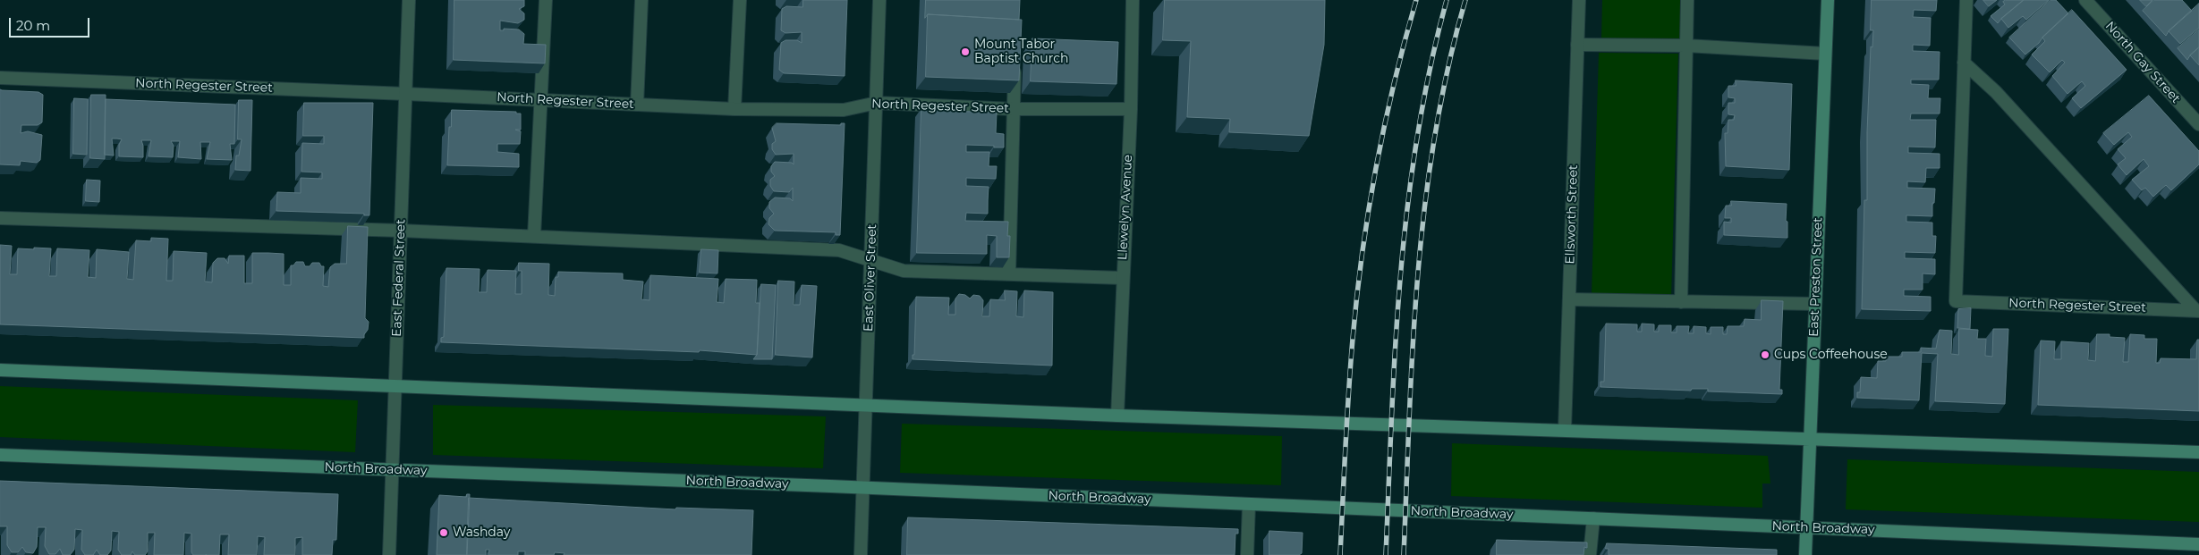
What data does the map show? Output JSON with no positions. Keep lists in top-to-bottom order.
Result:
{
  "streets": {
    "main road": ["East Preston Street", "North Broadway"],
    "street": [
      "North Gay Street",
      "North Regester Street",
      "Llewelyn Avenue",
      "Ellsworth Street",
      "East Federal Street",
      "East Oliver Street"
    ]
  },
  "crossings": [
    ["North Regester Street", "Llewelyn Avenue"],
    ["North Regester Street", "East Federal Street"],
    ["North Regester Street", "East Oliver Street"],
    ["East Preston Street", "North Broadway"],
    ["East Federal Street", "North Broadway"],
    ["East Oliver Street", "North Broadway"]
  ],
  "places": ["Mount Tabor Baptist Church", "Cups Coffeehouse", "Washday"],
  "scale_bar": "20 m"
}
